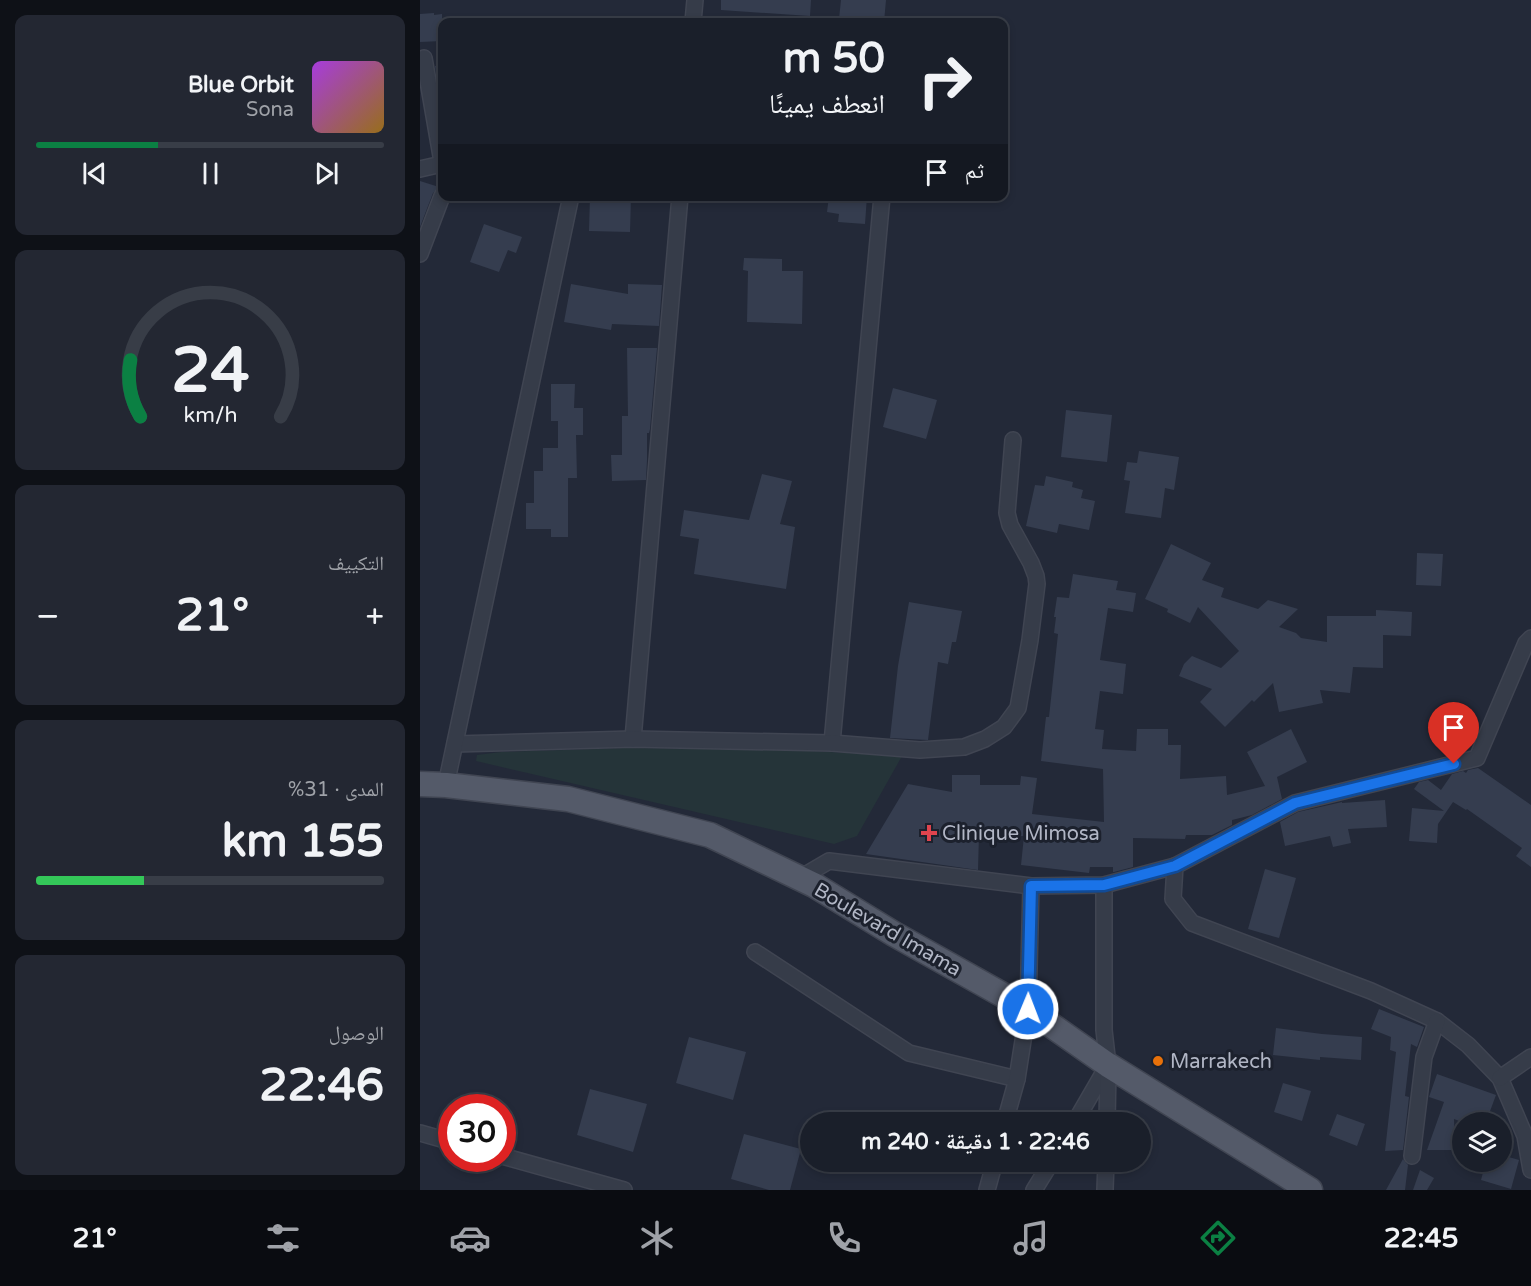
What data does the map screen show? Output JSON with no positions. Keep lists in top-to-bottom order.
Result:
{
  "streets": {
    "main road": ["Boulevard Imama"]
  },
  "places": {
    "health": ["Clinique Mimosa"],
    "other": ["Marrakech"]
  },
  "page": {
    "turn": ["50 m", "انعطف يمينًا"],
    "song": ["Blue Orbit", "Sona"],
    "then": "ثم",
    "tile": [
      "التكييف",
      ["المدى · 31%", "155 km"],
      ["الوصول", "22:46"]
    ],
    "heat": ["−", "21°", "+"],
    "limit": "30",
    "trip": "22:46 · 1 دقيقة · 240 m",
    "tabs": ["22:45", "21°"],
    "gauge": ["24", "km/h"]
  }
}
